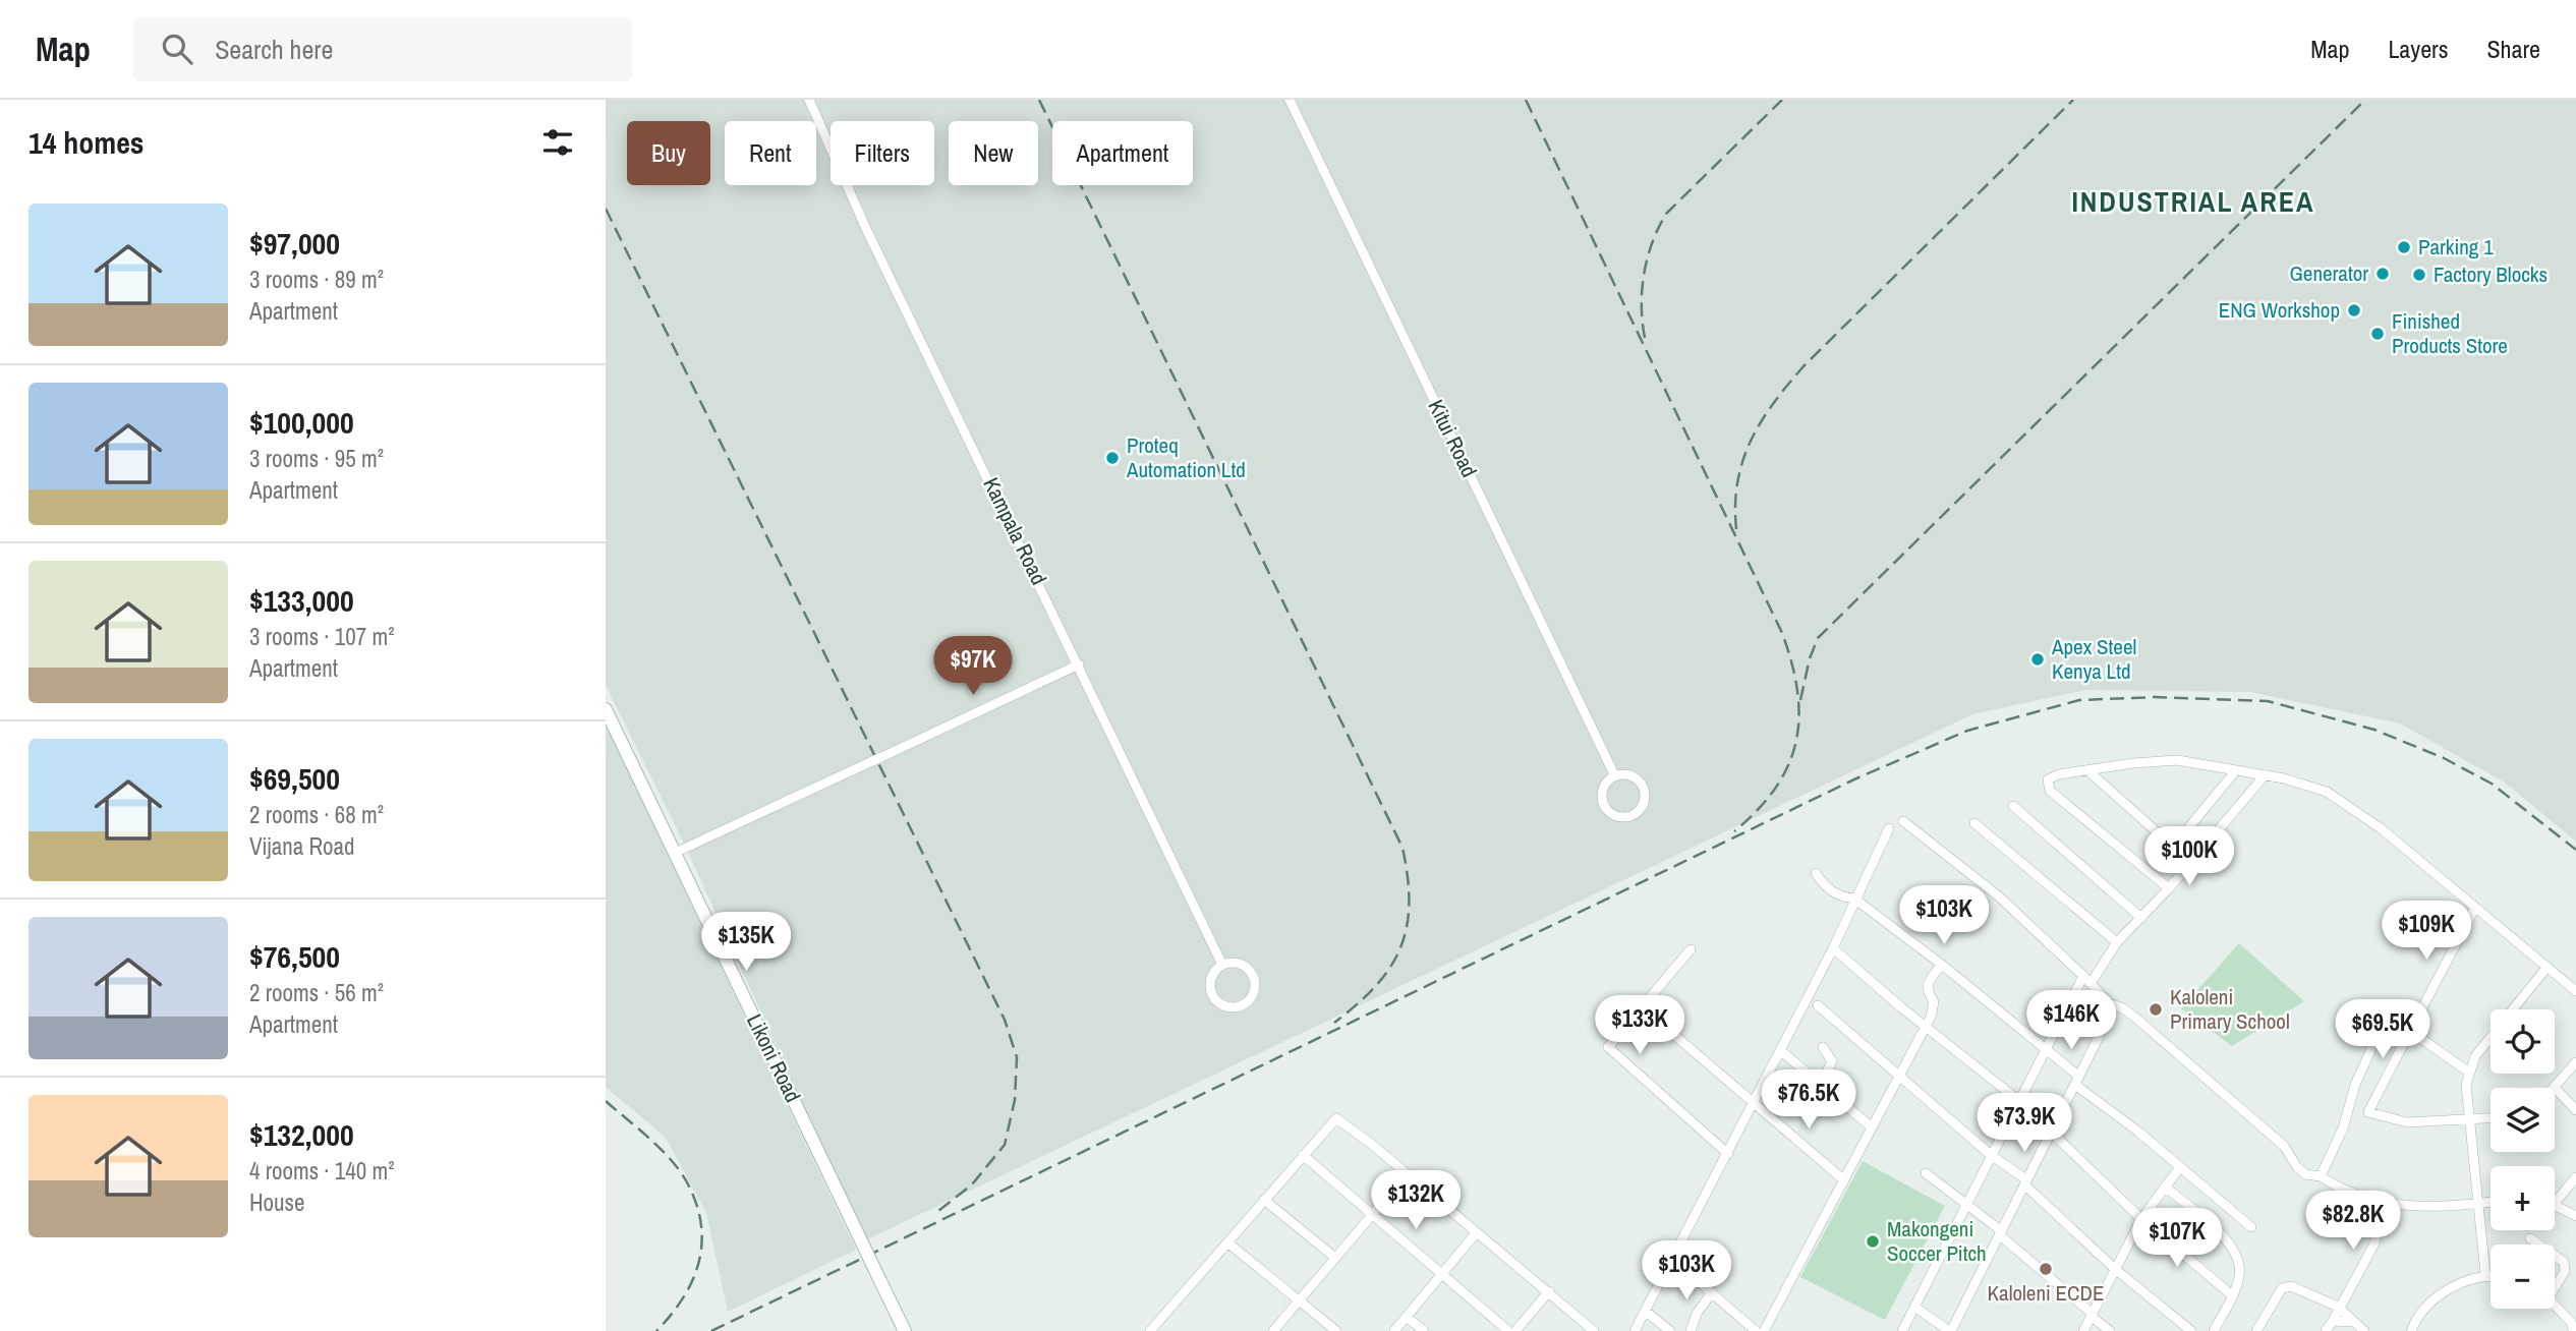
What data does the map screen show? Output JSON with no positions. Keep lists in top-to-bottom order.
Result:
{
  "streets": {
    "street": ["Kitui Road", "Kampala Road", "Likoni Road"]
  },
  "districts": ["INDUSTRIAL AREA"],
  "places": [
    "Parking 1",
    "Generator",
    "Factory Blocks",
    "ENG Workshop",
    "Finished Products Store",
    "Proteq Automation Ltd",
    "Apex Steel Kenya Ltd",
    "Kaloleni Primary School",
    "Makongeni Soccer Pitch",
    "Kaloleni ECDE"
  ],
  "page": {
    "header": "Map",
    "search": "Search here",
    "nav": ["Map", "Layers", "Share"],
    "heading": "14 homes",
    "chip": [
      "Buy",
      "Rent",
      "Filters",
      "New",
      "Apartment"
    ],
    "list": [
      {
        "name": "$97,000",
        "note": "3 rooms · 89 m² · Apartment"
      },
      {
        "name": "$100,000",
        "note": "3 rooms · 95 m² · Apartment"
      },
      {
        "name": "$133,000",
        "note": "3 rooms · 107 m² · Apartment"
      },
      {
        "name": "$69,500",
        "note": "2 rooms · 68 m² · Vijana Road"
      },
      {
        "name": "$76,500",
        "note": "2 rooms · 56 m² · Apartment"
      },
      {
        "name": "$132,000",
        "note": "4 rooms · 140 m² · House"
      }
    ],
    "price": [
      "$97K",
      "$100K",
      "$103K",
      "$109K",
      "$135K",
      "$146K",
      "$133K",
      "$69.5K",
      "$76.5K",
      "$73.9K",
      "$132K",
      "$82.8K",
      "$107K",
      "$103K"
    ],
    "map_buttons": ["+", "−"]
  }
}
